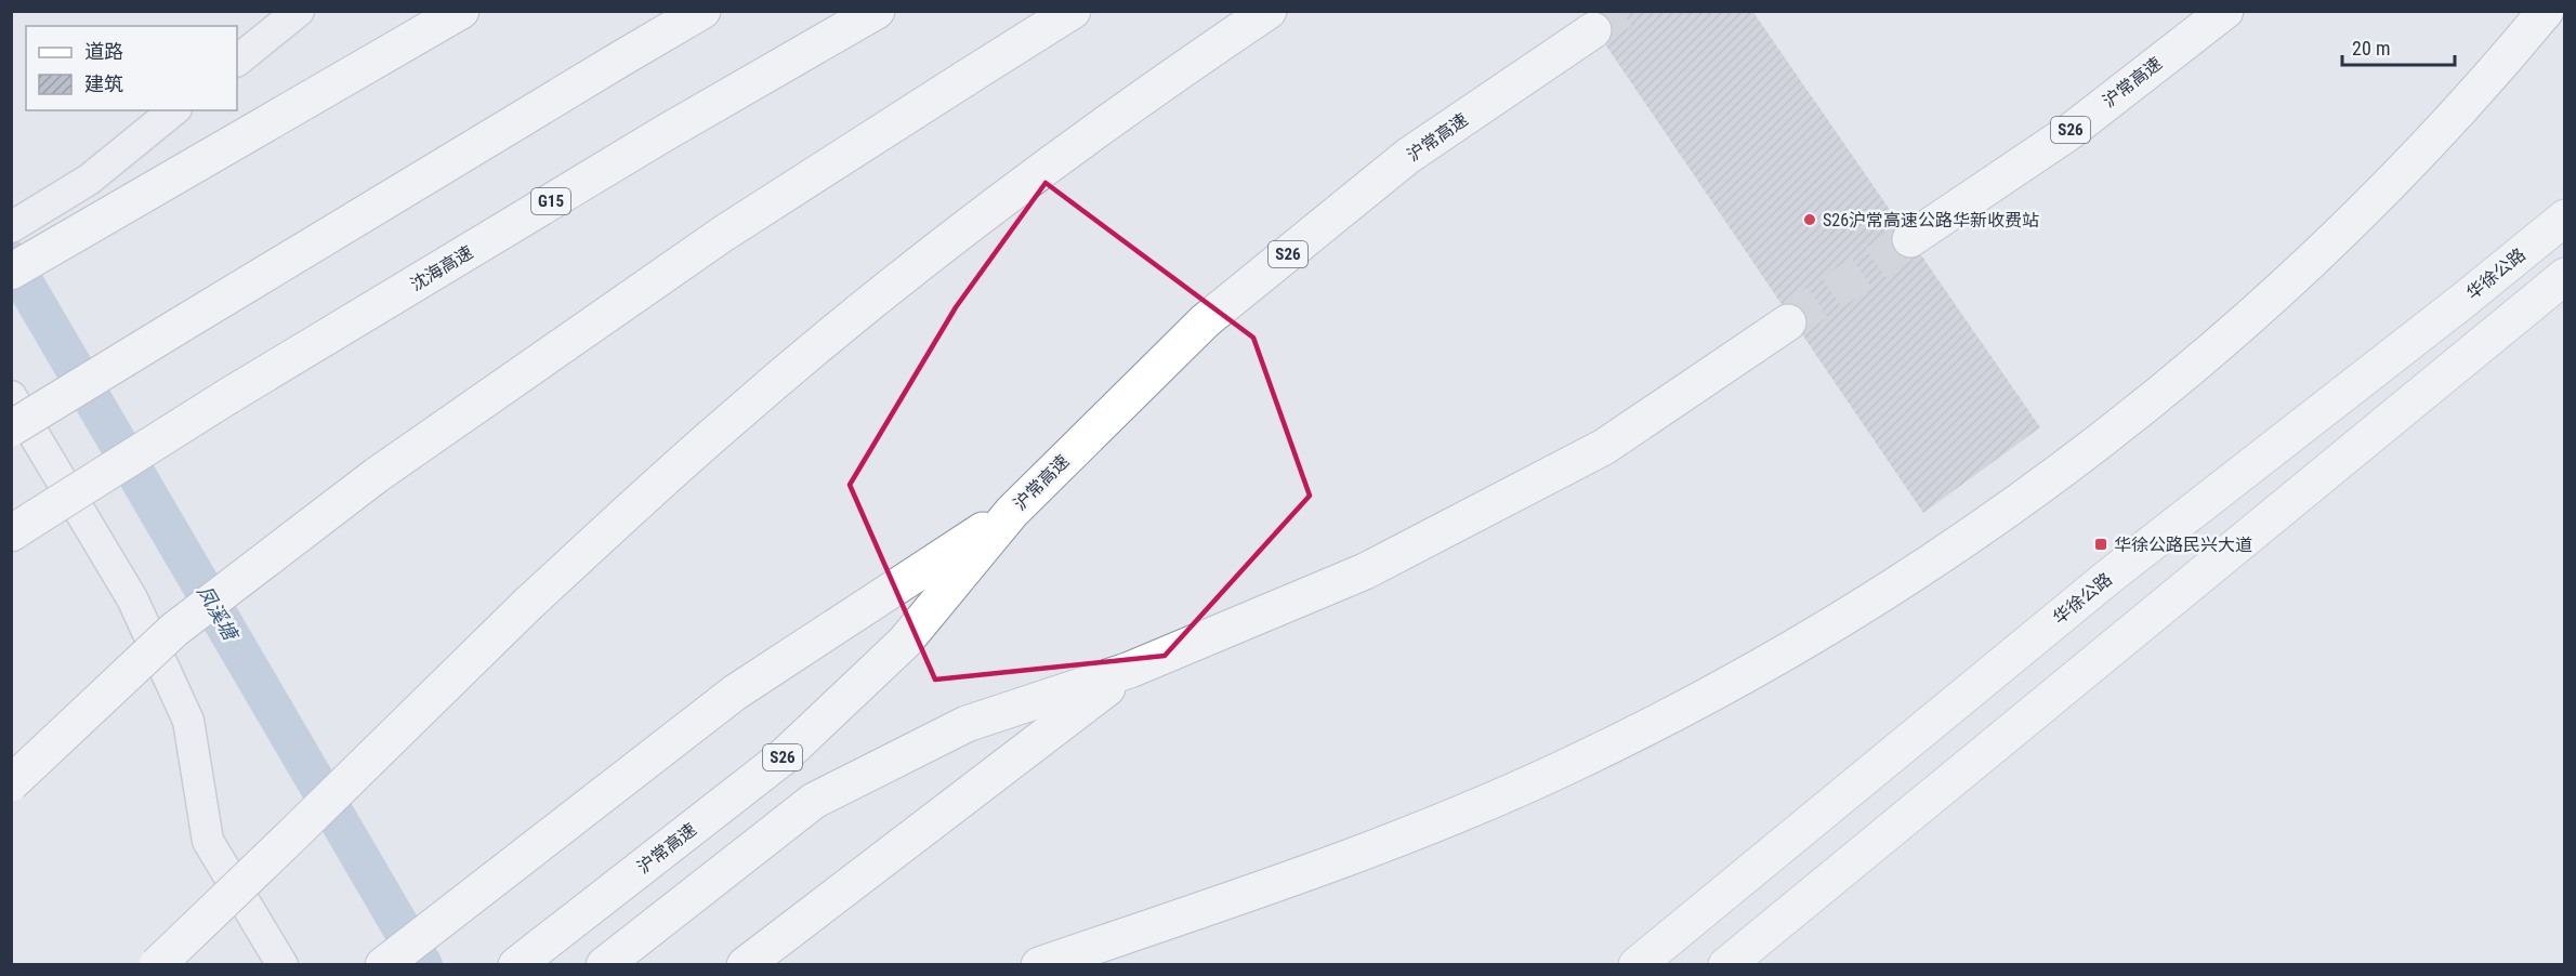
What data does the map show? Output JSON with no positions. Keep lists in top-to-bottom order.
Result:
{
  "streets": {
    "main road": [
      "沪常高速",
      "S26",
      "G15",
      "沈海高速",
      "华徐公路"
    ]
  },
  "water": ["凤溪塘"],
  "places": {
    "other": ["S26沪常高速公路华新收费站"],
    "transit": ["华徐公路民兴大道"]
  },
  "legend": ["道路", "建筑"],
  "scale_bar": "20 m"
}
